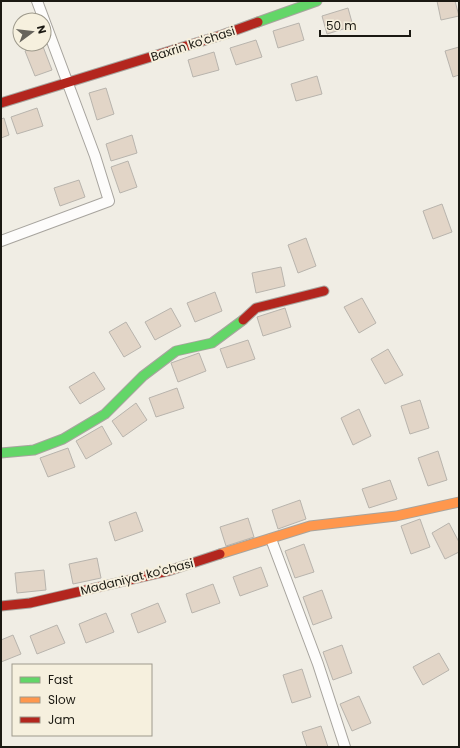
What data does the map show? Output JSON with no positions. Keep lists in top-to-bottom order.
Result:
{
  "streets": {
    "street": ["Baxrin ko'chasi", "Madaniyat ko'chasi"]
  },
  "legend": ["Fast", "Slow", "Jam"],
  "scale_bar": "50 m",
  "north": "right"
}
